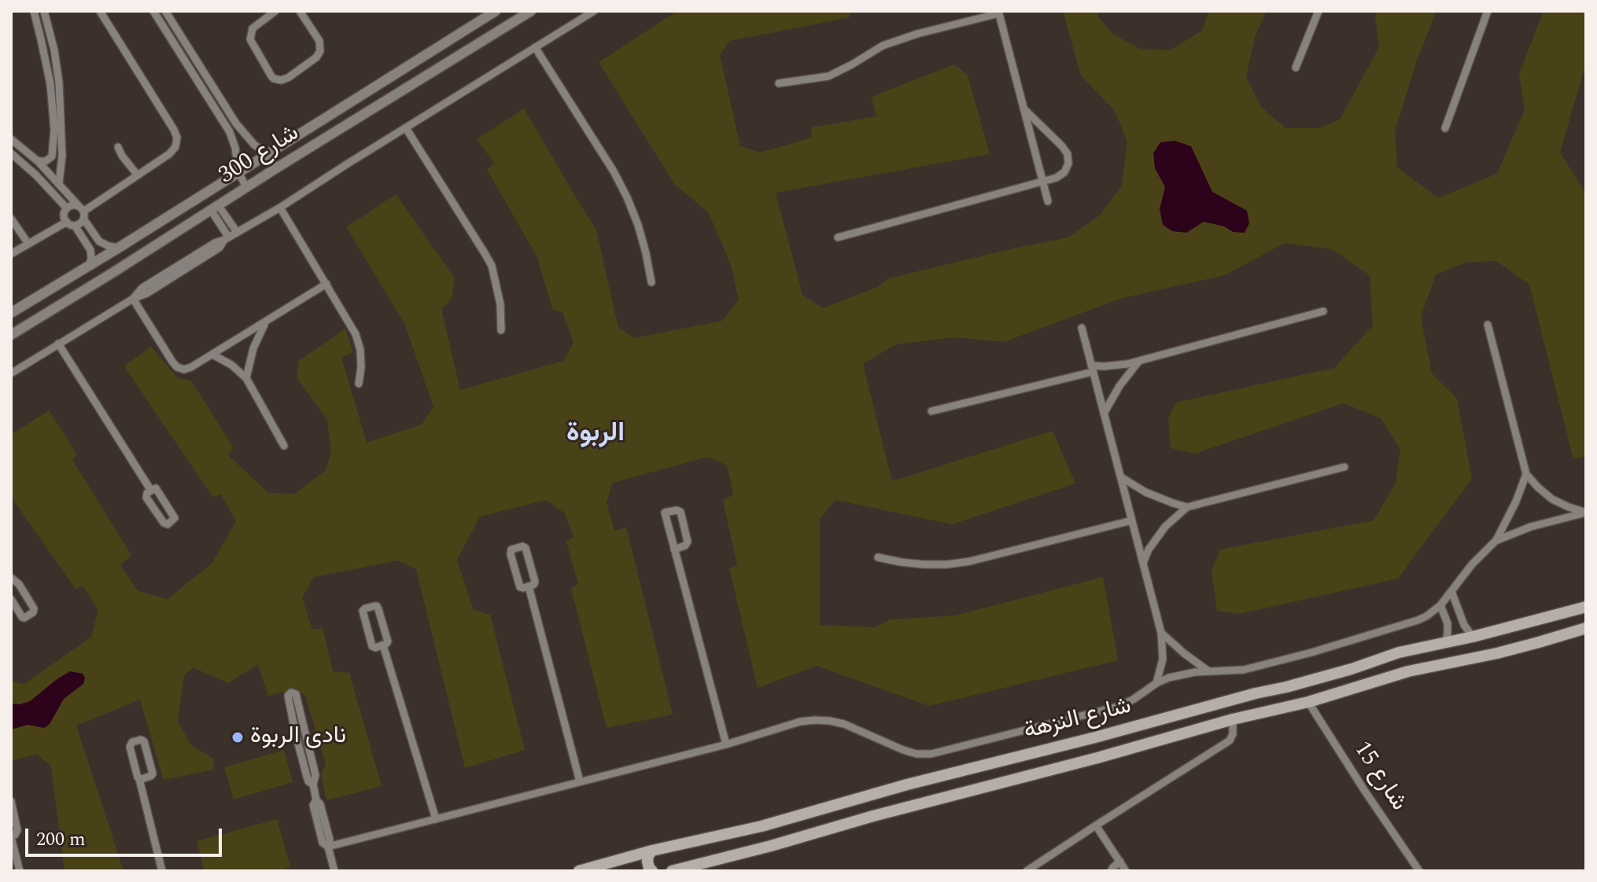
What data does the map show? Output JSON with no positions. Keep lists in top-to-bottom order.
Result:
{
  "streets": {
    "main road": ["شارع النزهة"],
    "street": ["شارع 300", "شارع 15"]
  },
  "crossings": [
    ["شارع النزهة", "شارع 15"]
  ],
  "districts": ["الربوة"],
  "places": ["نادى الربوة"],
  "scale_bar": "200 m"
}
